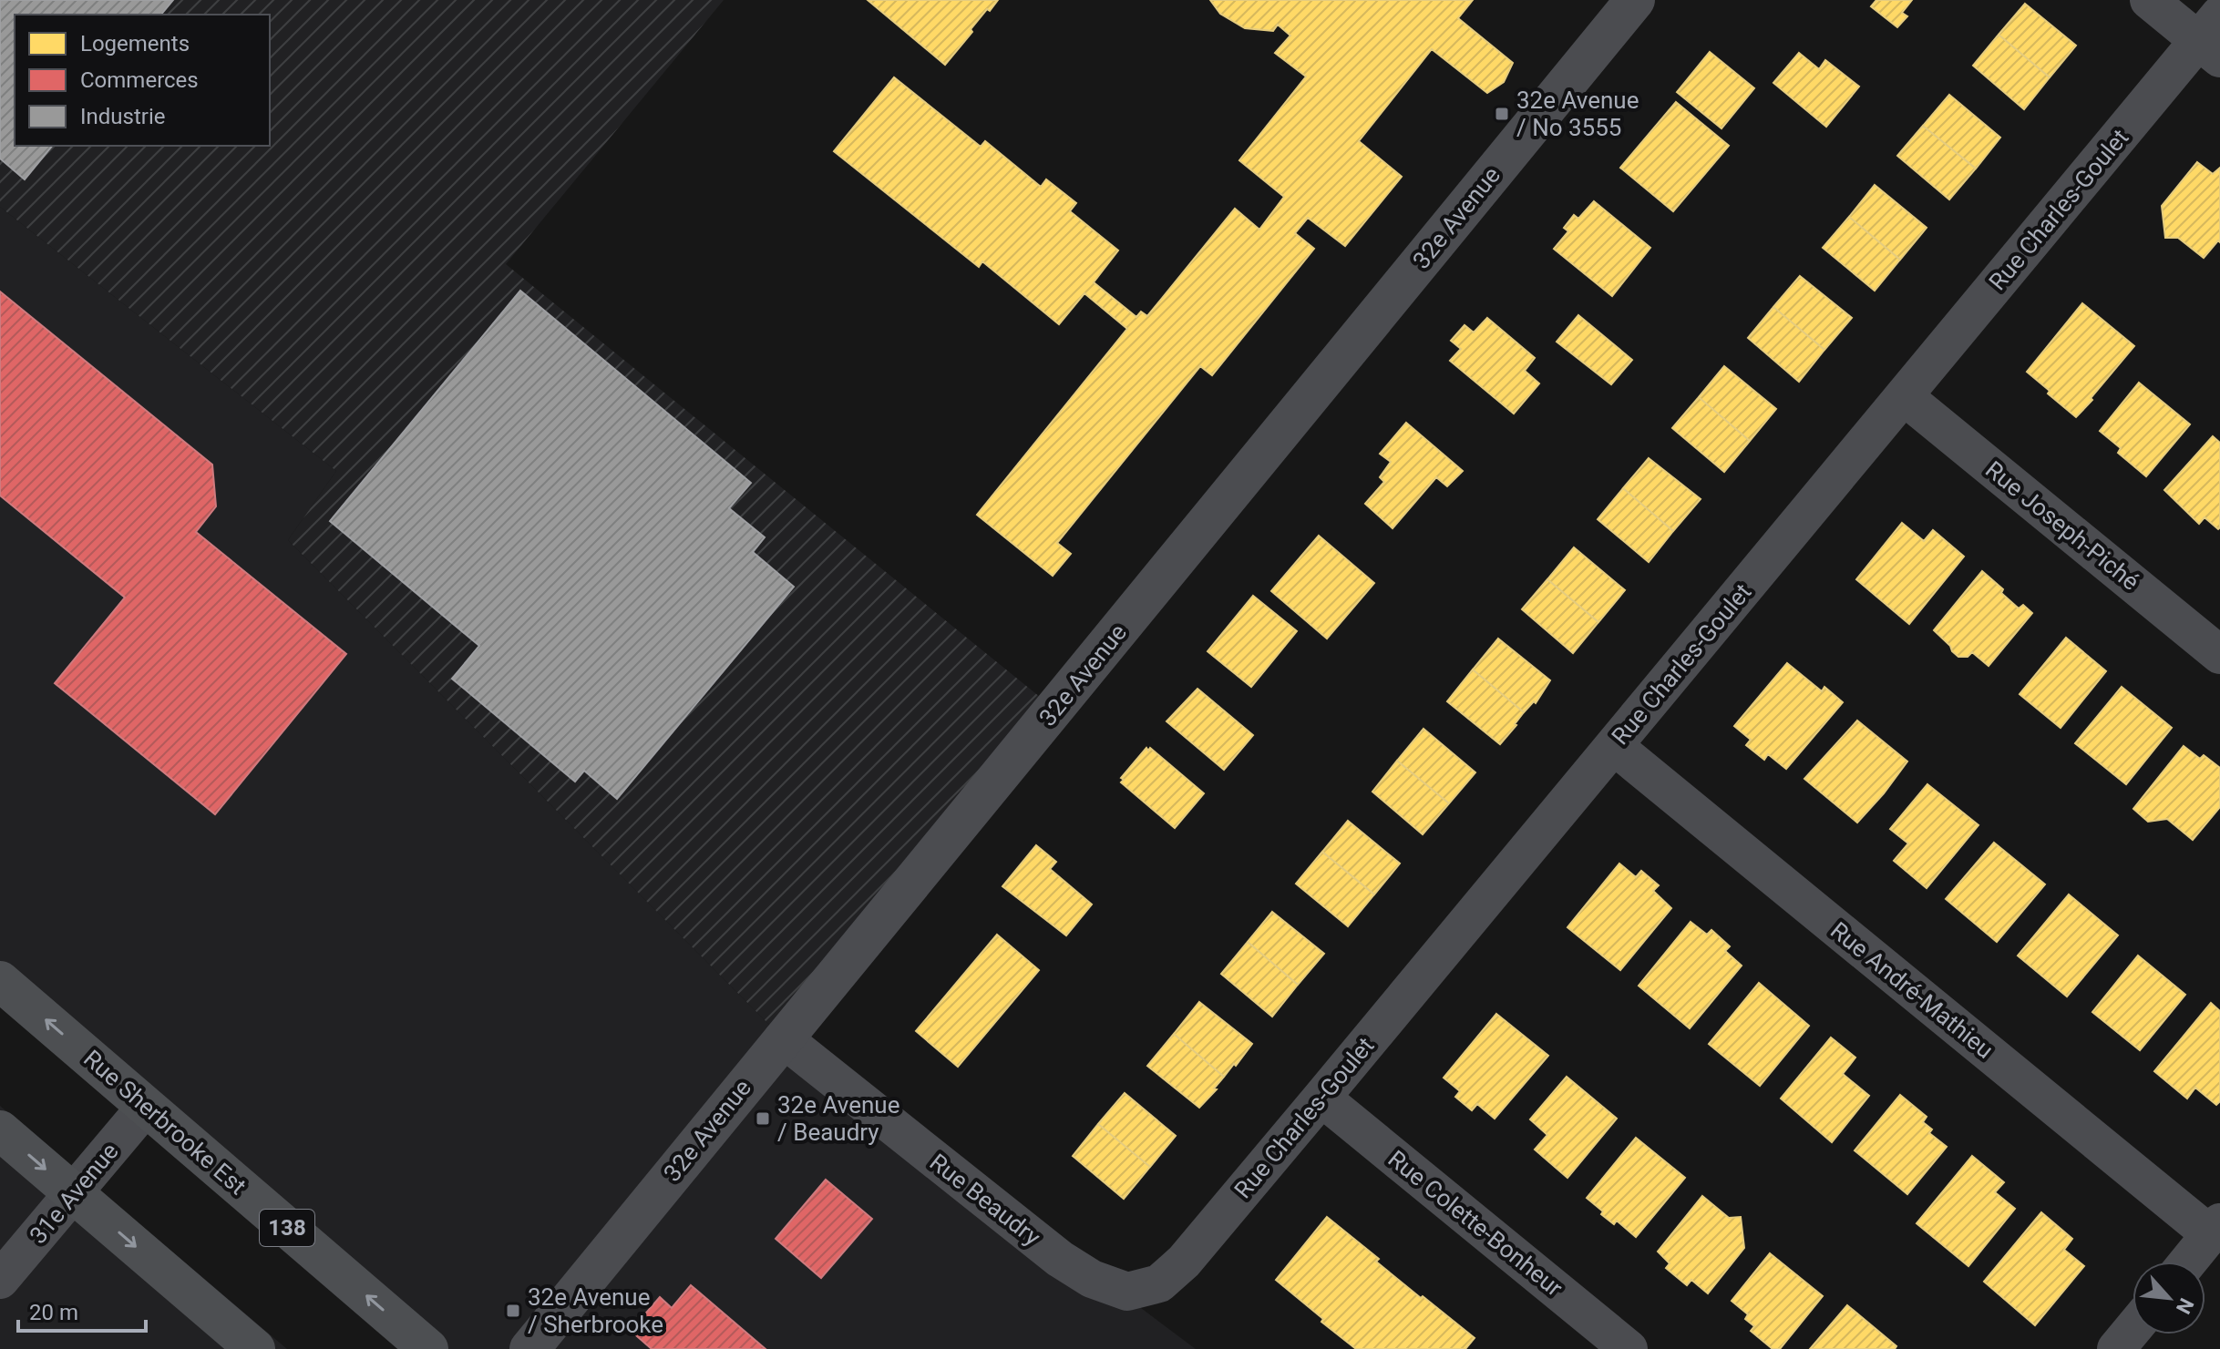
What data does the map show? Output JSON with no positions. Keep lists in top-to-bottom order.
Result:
{
  "streets": {
    "main road": ["Rue Sherbrooke Est", "138"],
    "street": [
      "Rue Charles-Goulet",
      "32e Avenue",
      "Rue Joseph-Piché",
      "Rue André-Mathieu",
      "31e Avenue",
      "Rue Beaudry",
      "Rue Colette-Bonheur"
    ]
  },
  "crossings": [
    ["Rue Charles-Goulet", "Rue Joseph-Piché"],
    ["Rue Charles-Goulet", "Rue André-Mathieu"],
    ["Rue Charles-Goulet", "Rue Beaudry"],
    ["Rue Charles-Goulet", "Rue Colette-Bonheur"],
    ["32e Avenue", "Rue Beaudry"],
    ["Rue Sherbrooke Est", "31e Avenue"]
  ],
  "places": {
    "transit": ["32e Avenue / No 3555", "32e Avenue / Beaudry", "32e Avenue / Sherbrooke"]
  },
  "legend": ["Logements", "Commerces", "Industrie"],
  "scale_bar": "20 m",
  "north": "bottom right"
}
